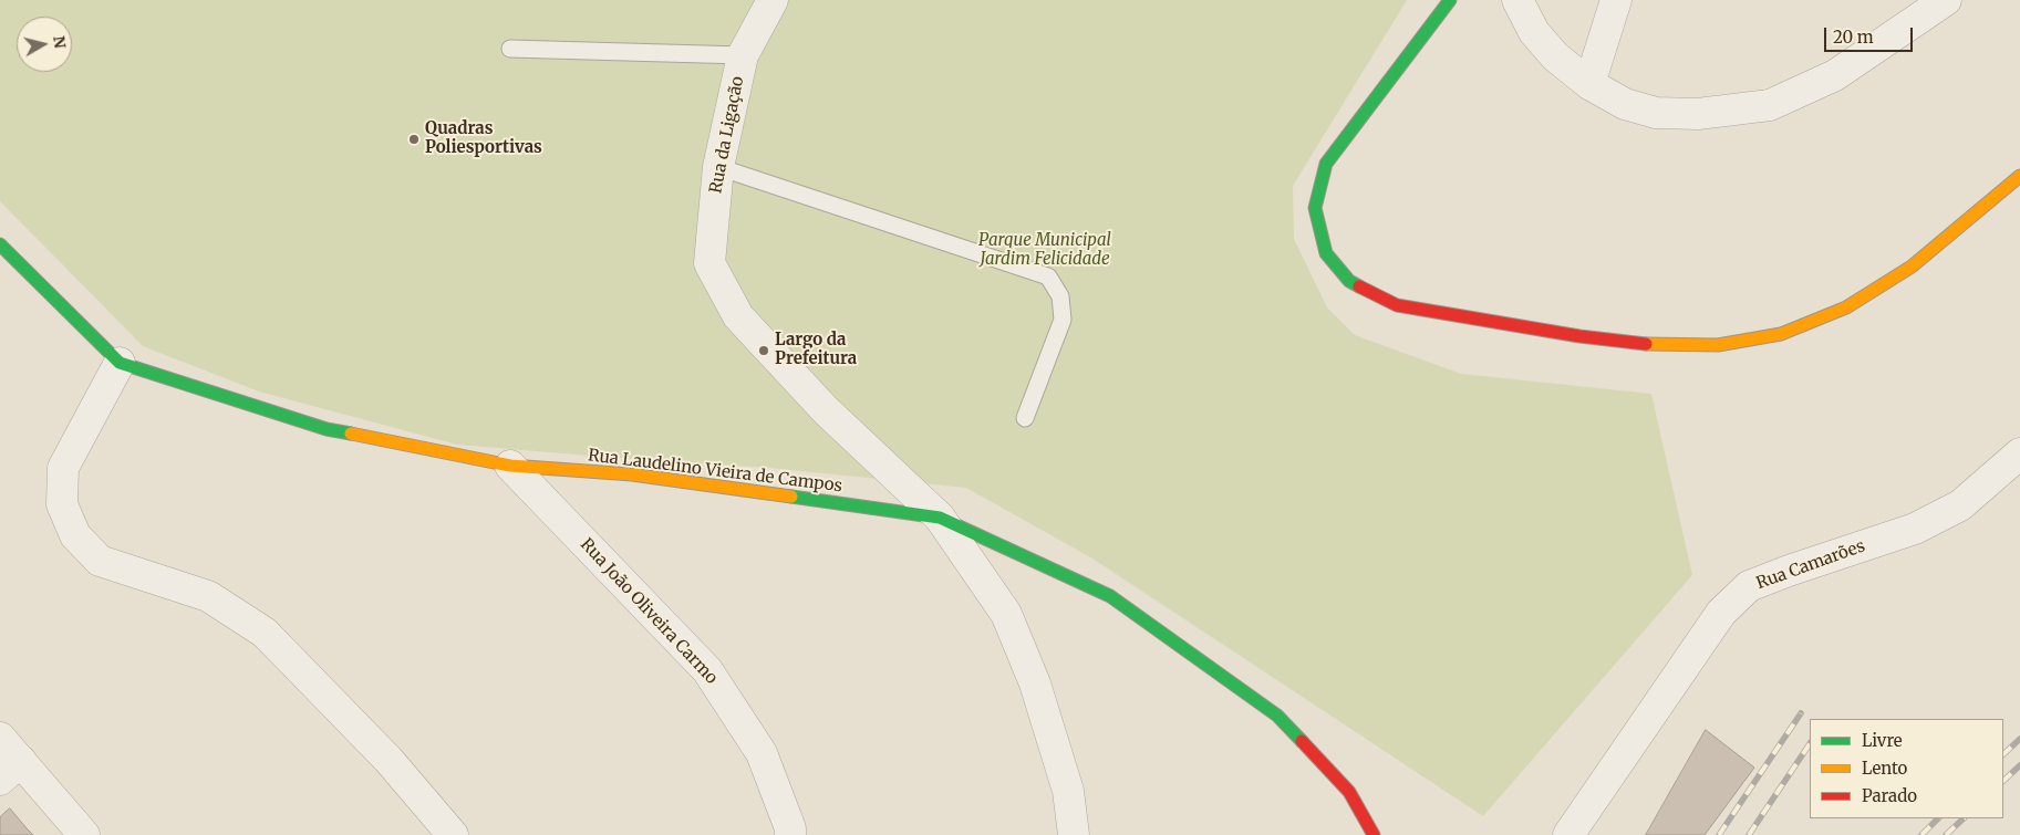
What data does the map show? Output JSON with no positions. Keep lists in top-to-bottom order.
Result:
{
  "streets": {
    "street": [
      "Rua da Ligação",
      "Rua Laudelino Vieira de Campos",
      "Rua Camarões",
      "Rua João Oliveira Carmo"
    ]
  },
  "crossings": [
    ["Rua da Ligação", "Rua Laudelino Vieira de Campos"],
    ["Rua Laudelino Vieira de Campos", "Rua João Oliveira Carmo"]
  ],
  "parks": ["Parque Municipal Jardim Felicidade"],
  "places": ["Quadras Poliesportivas", "Largo da Prefeitura"],
  "legend": ["Livre", "Lento", "Parado"],
  "scale_bar": "20 m",
  "north": "right"
}
